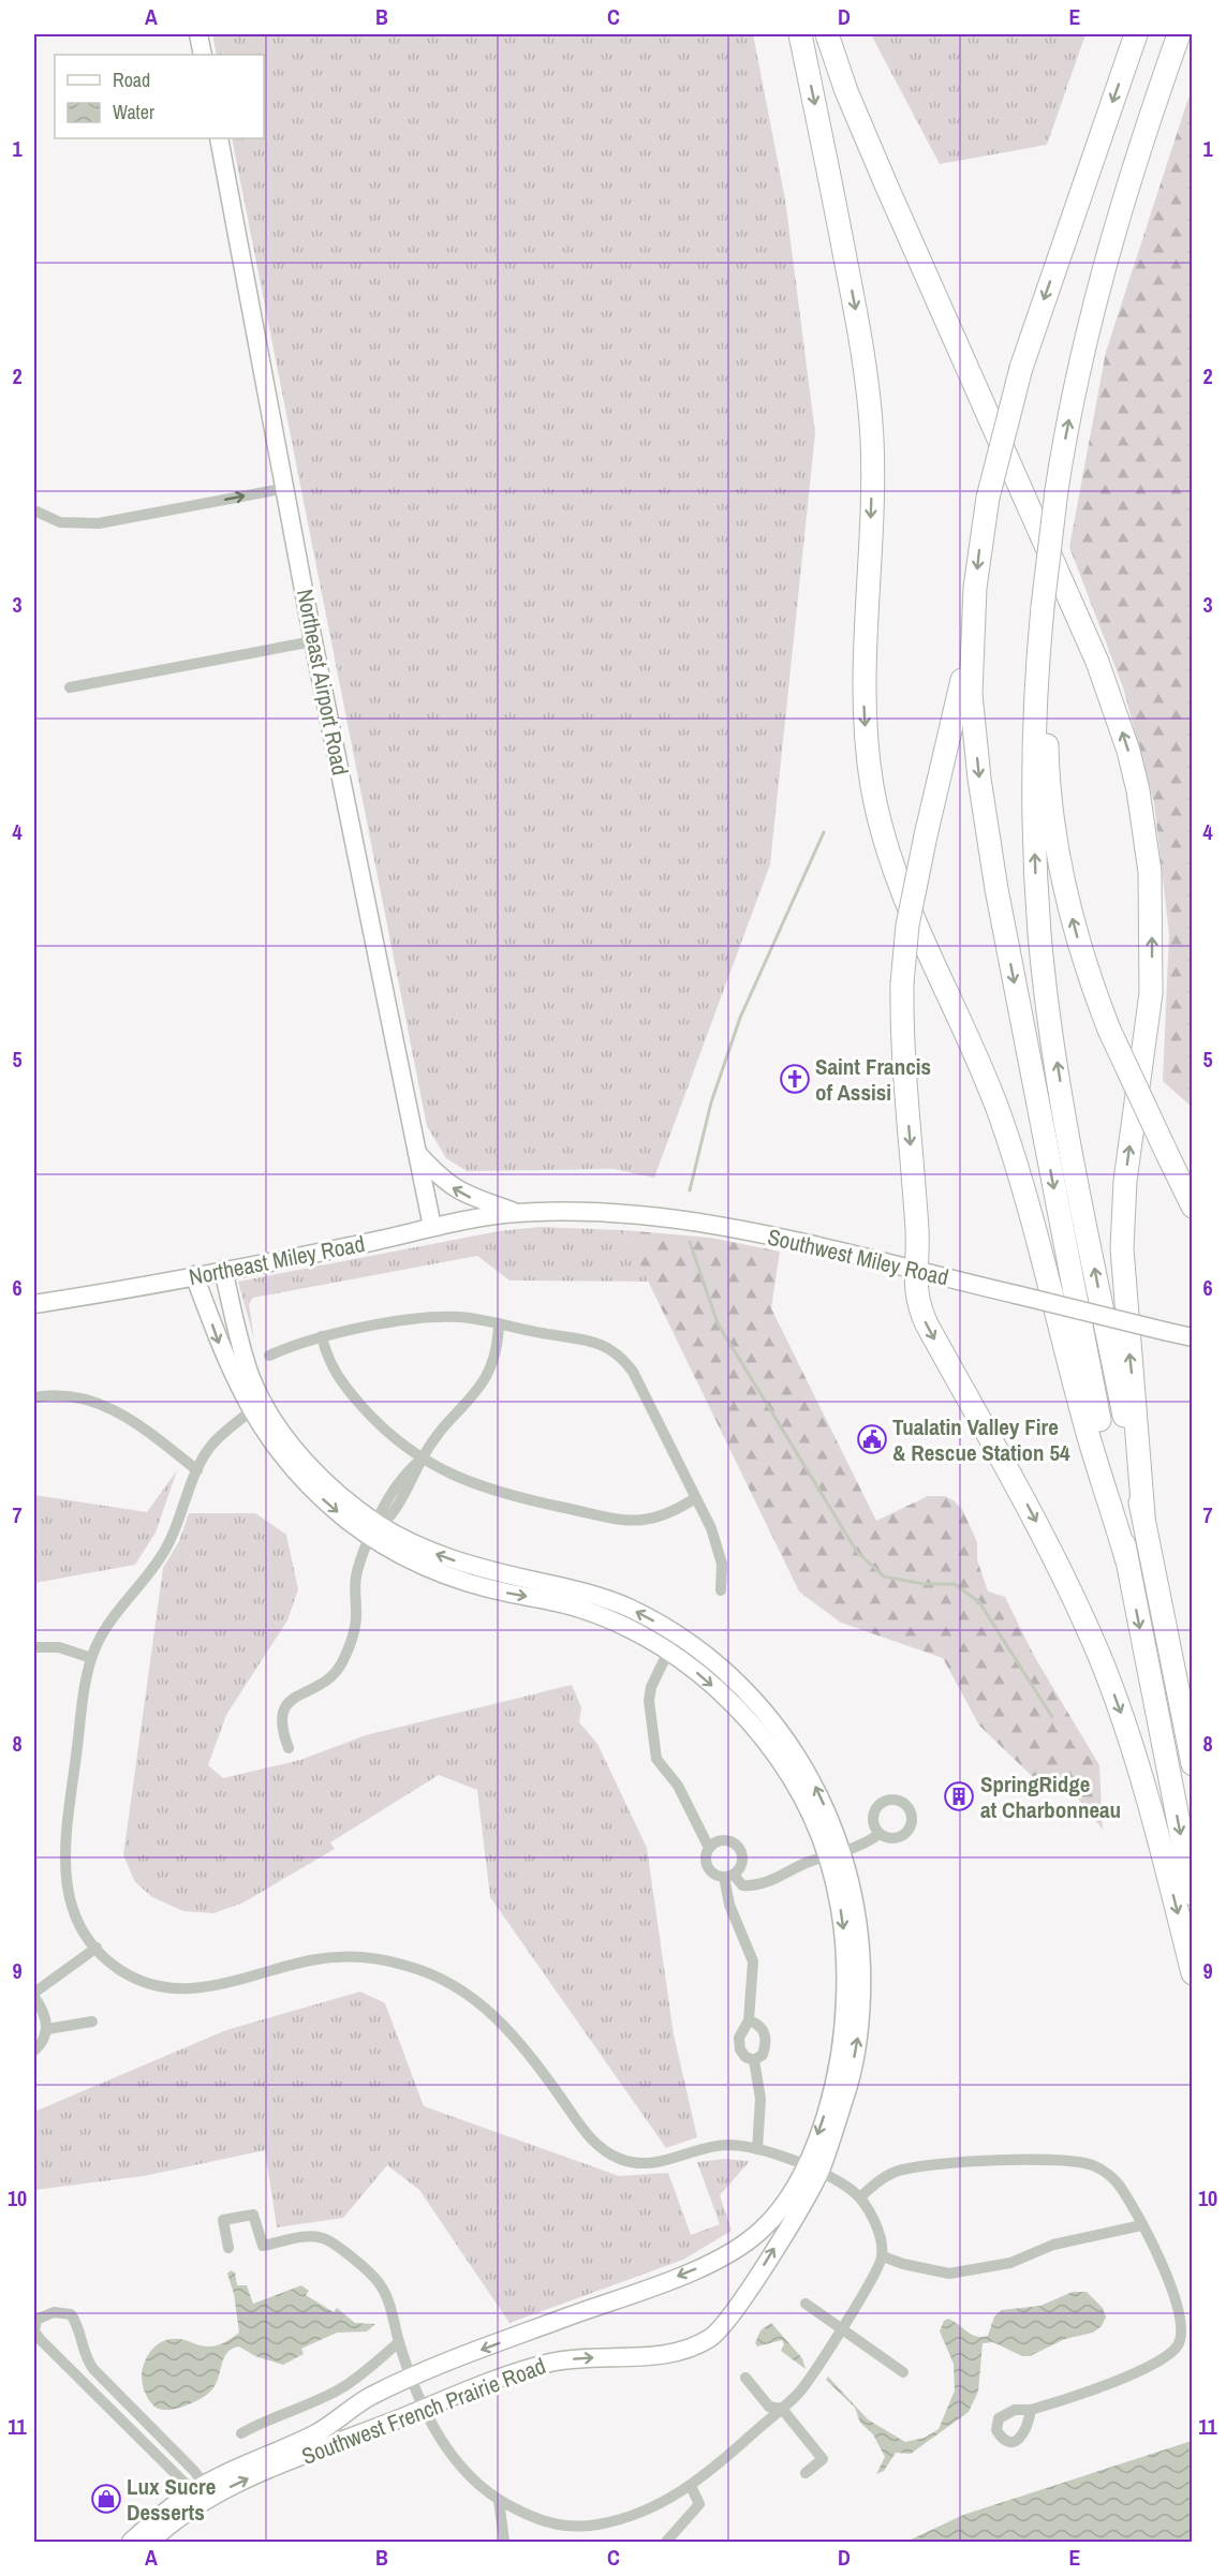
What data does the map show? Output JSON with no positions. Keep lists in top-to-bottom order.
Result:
{
  "streets": {
    "street": [
      "Northeast Airport Road",
      "Southwest Miley Road",
      "Northeast Miley Road",
      "Southwest French Prairie Road"
    ]
  },
  "crossings": [
    ["Northeast Airport Road", "Northeast Miley Road"],
    ["Southwest Miley Road", "Northeast Miley Road"],
    ["Northeast Miley Road", "Southwest French Prairie Road"]
  ],
  "places": {
    "church": ["Saint Francis of Assisi"],
    "public building": ["Tualatin Valley Fire & Rescue Station 54"],
    "building": ["SpringRidge at Charbonneau"],
    "shop": ["Lux Sucre Desserts"]
  },
  "legend": ["Road", "Water"],
  "grid": {
    "columns": [
      "A",
      "B",
      "C",
      "D",
      "E"
    ],
    "rows": [
      "1",
      "2",
      "3",
      "4",
      "5",
      "6",
      "7",
      "8",
      "9",
      "10",
      "11"
    ]
  }
}
